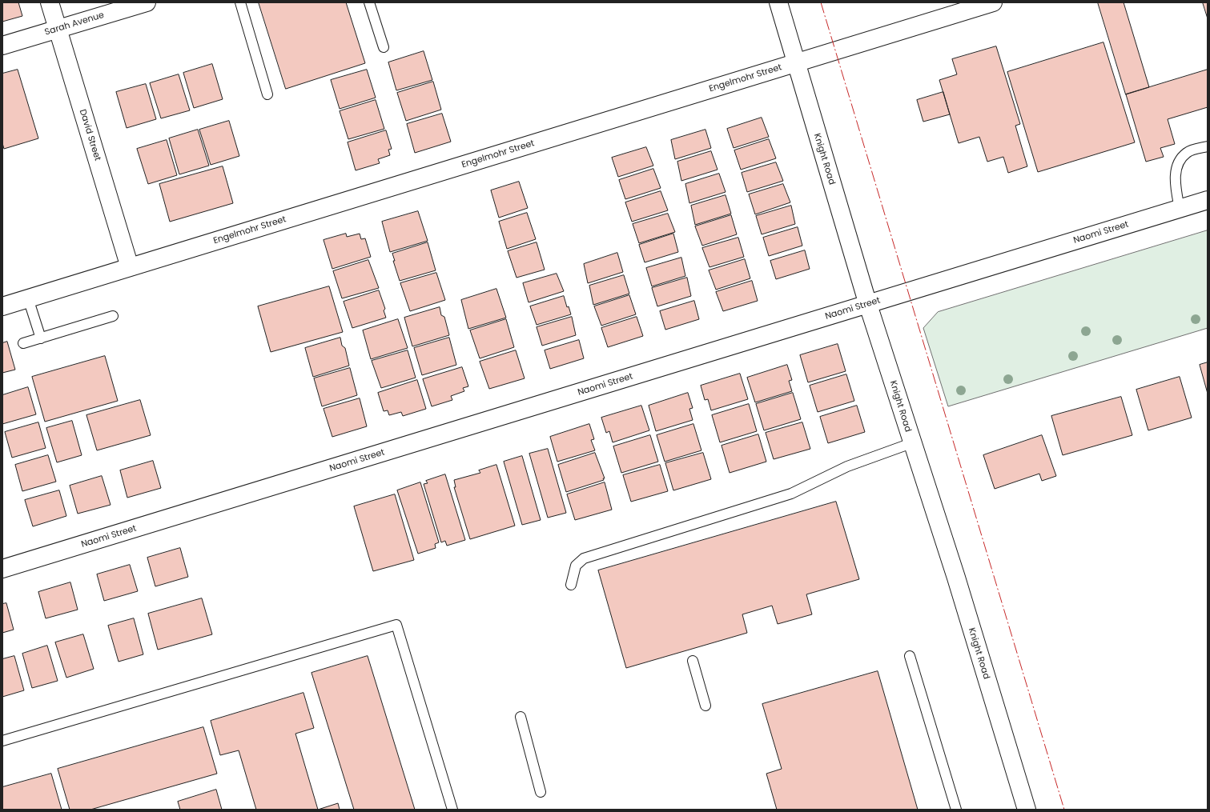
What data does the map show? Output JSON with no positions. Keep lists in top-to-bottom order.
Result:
{
  "streets": {
    "street": [
      "Sarah Avenue",
      "Engelmohr Street",
      "David Street",
      "Knight Road",
      "Naomi Street"
    ]
  },
  "crossings": [
    ["Sarah Avenue", "David Street"],
    ["Engelmohr Street", "David Street"],
    ["Engelmohr Street", "Knight Road"],
    ["Knight Road", "Naomi Street"]
  ]
}
